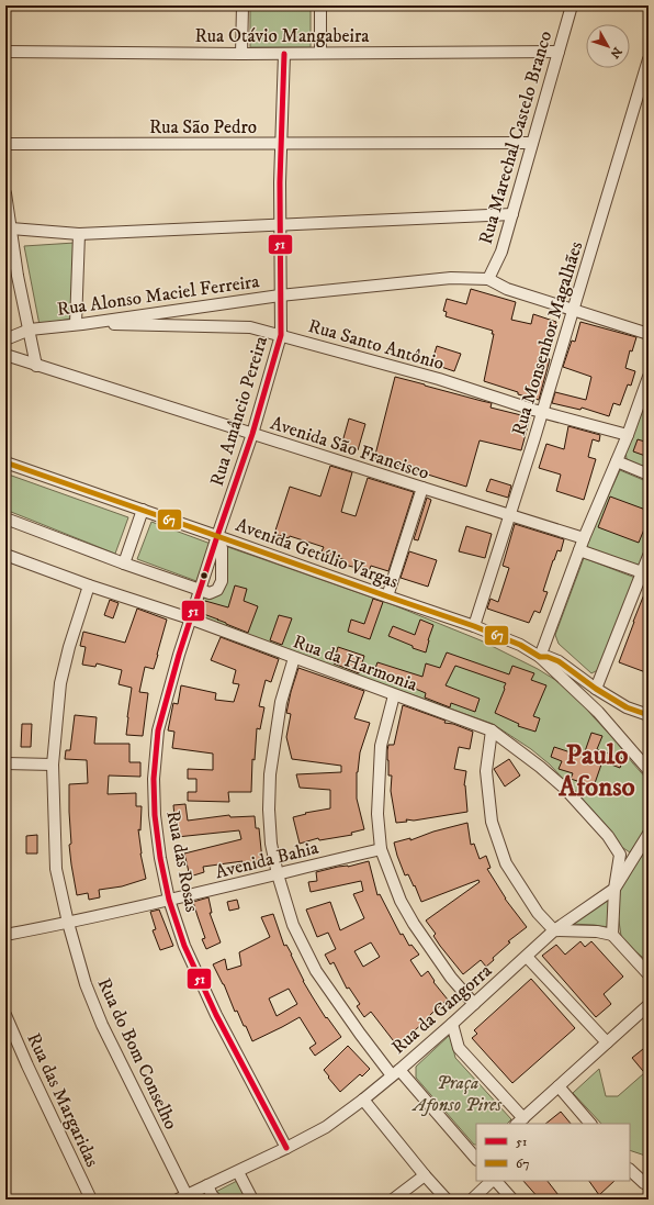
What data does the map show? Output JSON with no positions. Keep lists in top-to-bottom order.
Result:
{
  "streets": {
    "street": [
      "Rua Otávio Mangabeira",
      "Rua São Pedro",
      "Rua Marechal Castelo Branco",
      "Rua Alonso Maciel Ferreira",
      "Rua Monsenhor Magalhães",
      "Rua Santo Antônio",
      "Rua Amâncio Pereira",
      "Avenida São Francisco",
      "Avenida Getúlio Vargas",
      "Rua da Harmonia",
      "Avenida Bahia",
      "Rua das Rosas",
      "Rua da Gangorra",
      "Rua do Bom Conselho",
      "Rua das Margaridas"
    ]
  },
  "crossings": [
    ["Rua Otávio Mangabeira", "Rua Marechal Castelo Branco"],
    ["Rua Otávio Mangabeira", "Rua Amâncio Pereira"],
    ["Rua São Pedro", "Rua Marechal Castelo Branco"],
    ["Rua São Pedro", "Rua Amâncio Pereira"],
    ["Rua Marechal Castelo Branco", "Rua Alonso Maciel Ferreira"],
    ["Rua Alonso Maciel Ferreira", "Rua Monsenhor Magalhães"],
    ["Rua Alonso Maciel Ferreira", "Rua Santo Antônio"],
    ["Rua Alonso Maciel Ferreira", "Rua Amâncio Pereira"],
    ["Rua Monsenhor Magalhães", "Rua Santo Antônio"],
    ["Rua Monsenhor Magalhães", "Avenida São Francisco"],
    ["Rua Monsenhor Magalhães", "Avenida Getúlio Vargas"],
    ["Rua Santo Antônio", "Rua Amâncio Pereira"],
    ["Rua Amâncio Pereira", "Avenida São Francisco"],
    ["Rua Amâncio Pereira", "Avenida Getúlio Vargas"],
    ["Rua Amâncio Pereira", "Rua das Rosas"],
    ["Rua da Harmonia", "Rua das Rosas"],
    ["Rua da Harmonia", "Rua da Gangorra"],
    ["Rua da Harmonia", "Rua do Bom Conselho"],
    ["Avenida Bahia", "Rua das Rosas"],
    ["Avenida Bahia", "Rua do Bom Conselho"],
    ["Rua das Rosas", "Rua da Gangorra"],
    ["Rua da Gangorra", "Rua do Bom Conselho"]
  ],
  "districts": ["Paulo Afonso"],
  "parks": ["Praça Afonso Pires"],
  "lines": ["transit line 51", "transit line 67"],
  "legend": ["51", "67"],
  "north": "bottom right"
}
